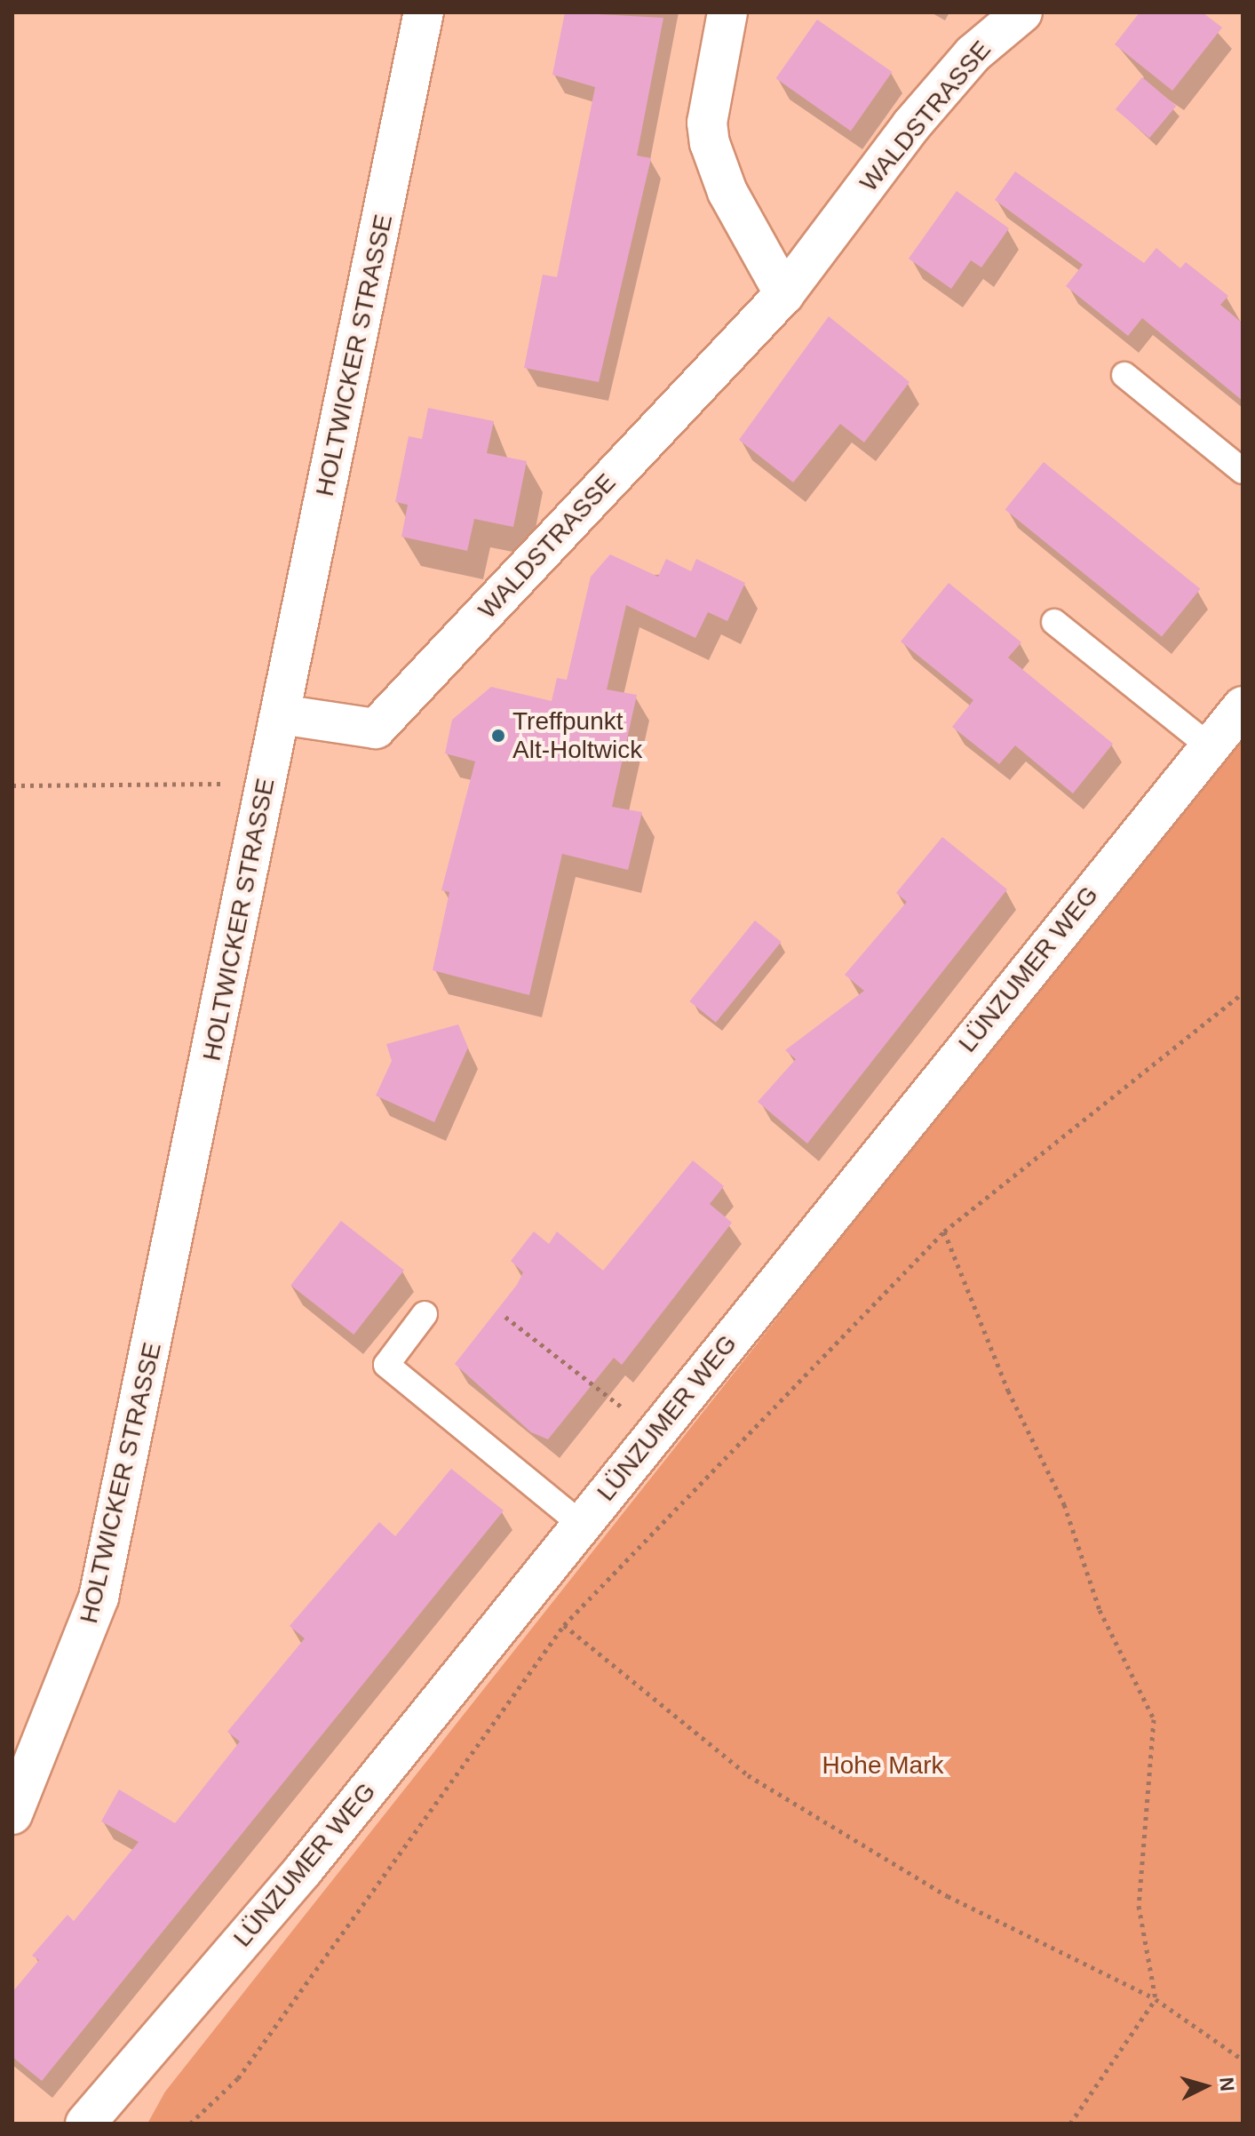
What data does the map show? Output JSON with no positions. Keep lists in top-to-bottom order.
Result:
{
  "streets": {
    "street": ["WALDSTRASSE", "HOLTWICKER STRASSE", "LÜNZUMER WEG"]
  },
  "crossings": [
    ["WALDSTRASSE", "HOLTWICKER STRASSE"]
  ],
  "parks": ["Hohe Mark"],
  "places": ["Treffpunkt Alt-Holtwick"],
  "north": "right"
}
